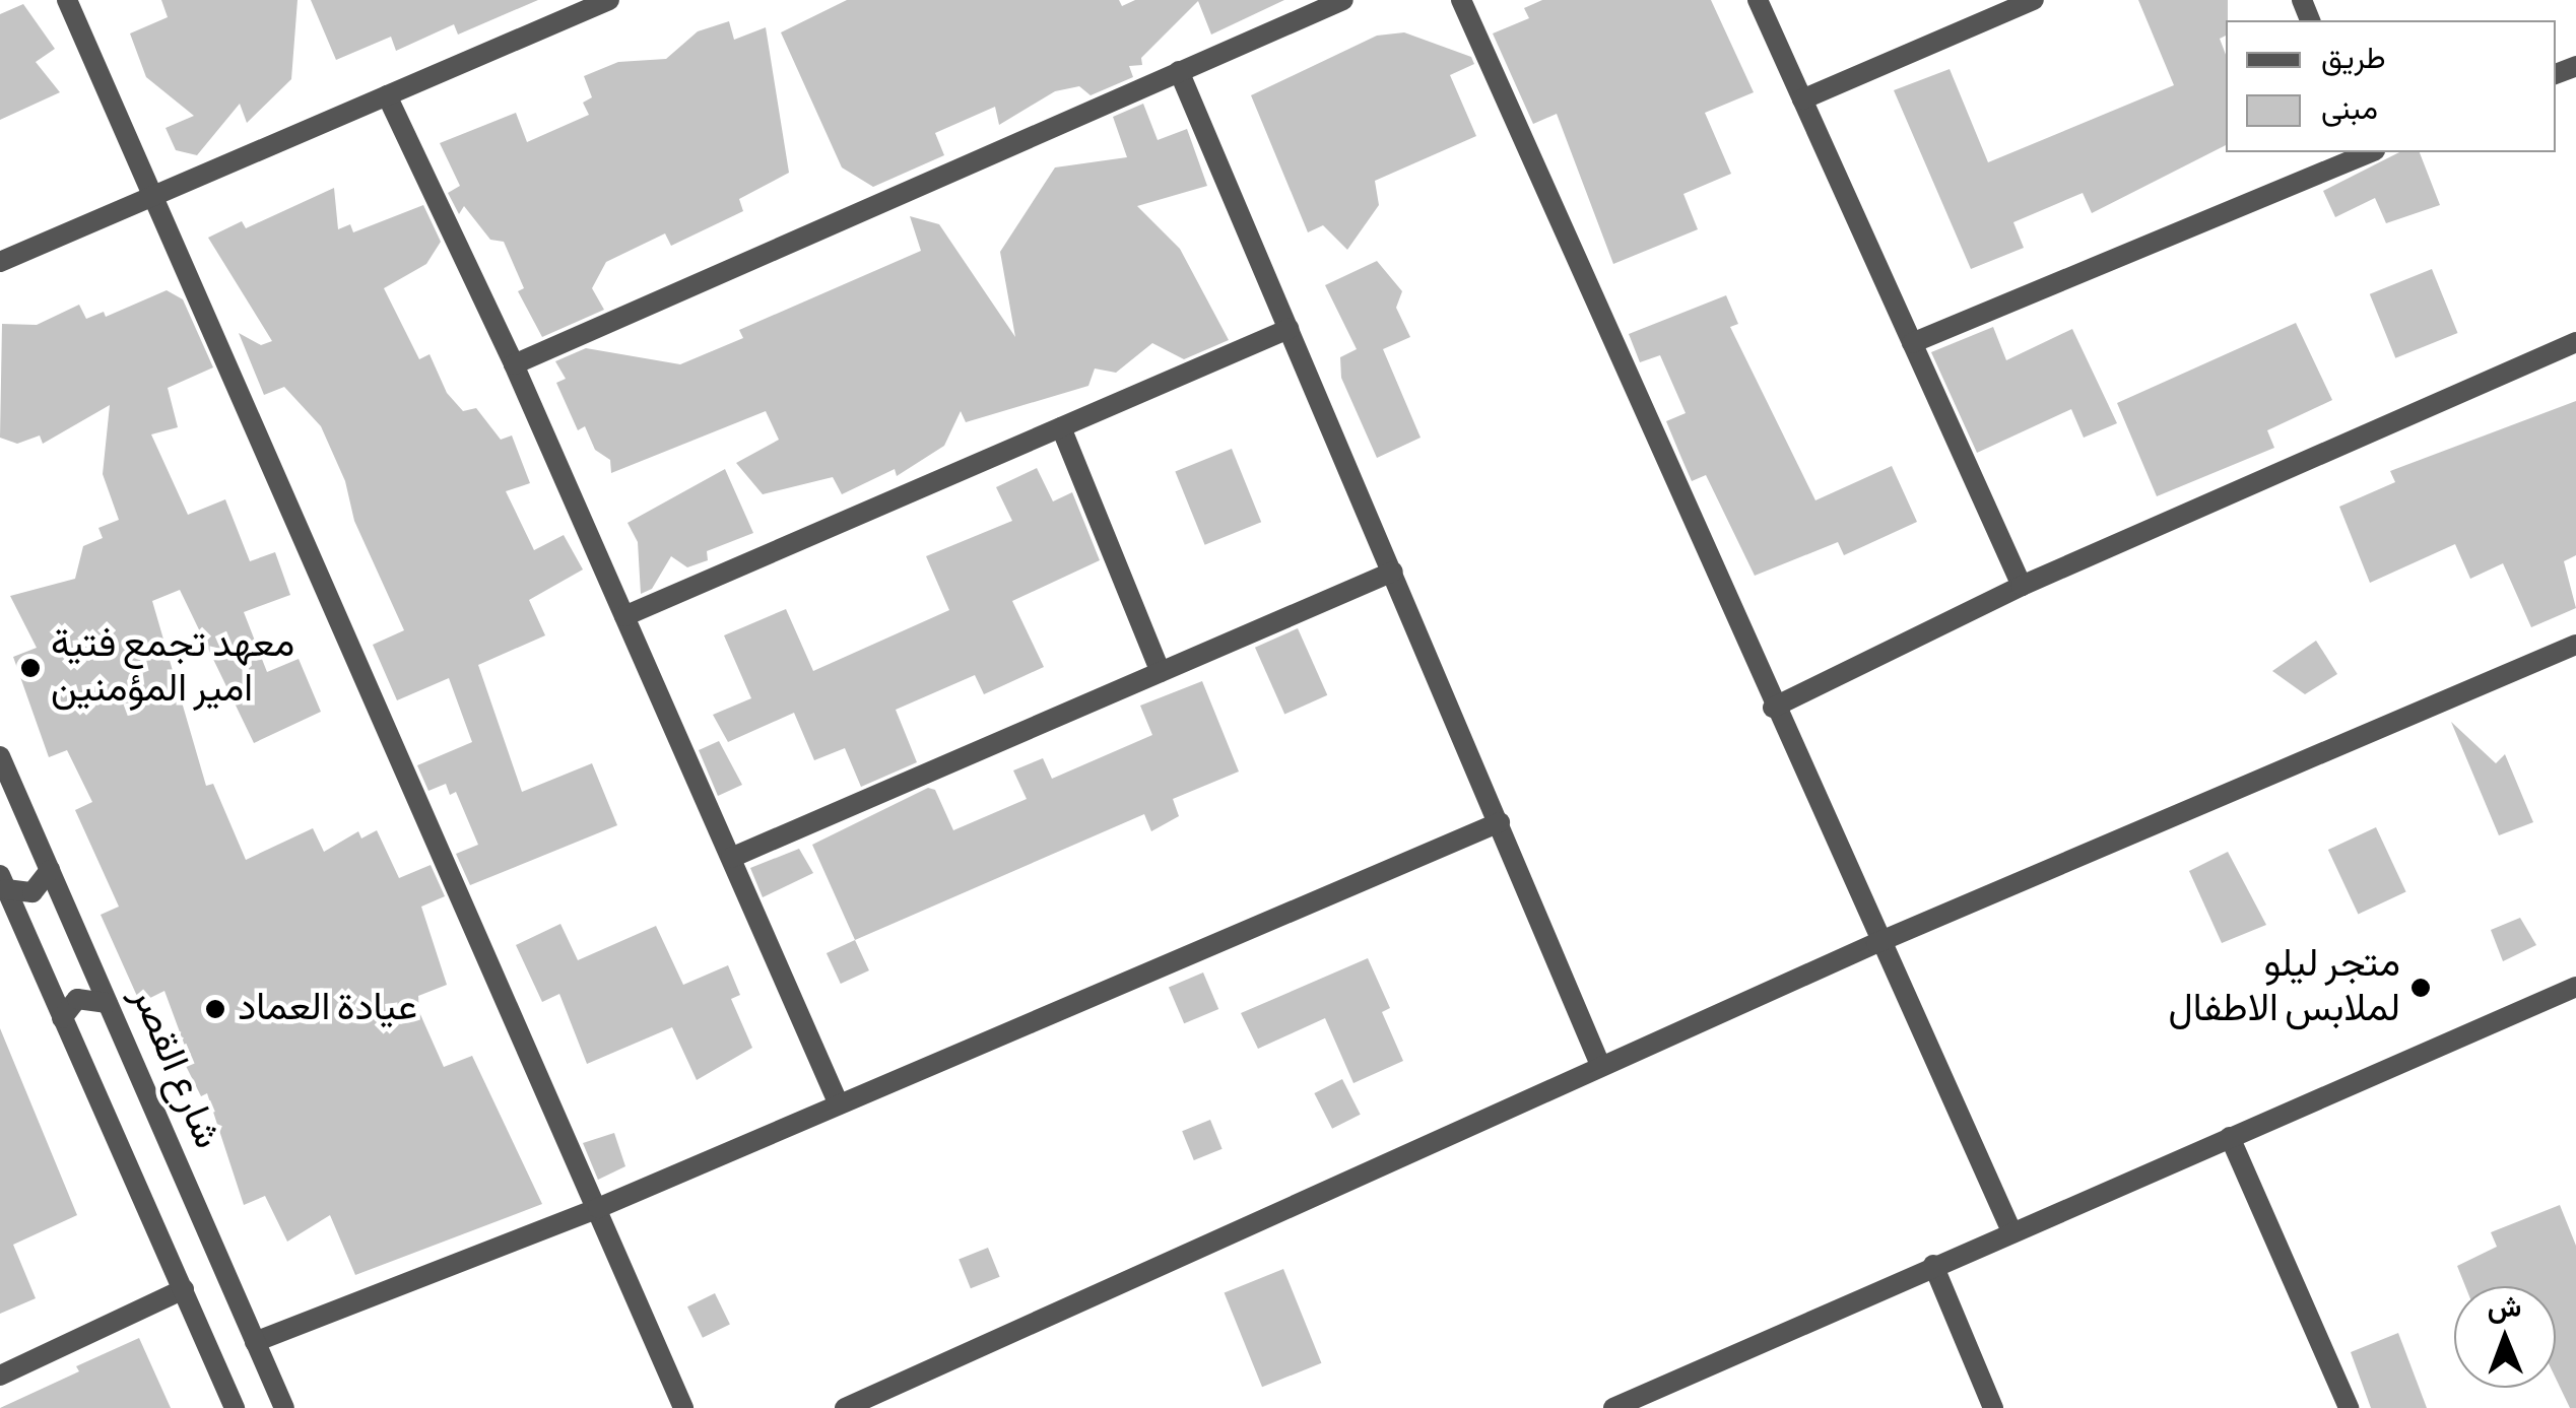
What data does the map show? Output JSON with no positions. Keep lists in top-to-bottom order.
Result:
{
  "streets": {
    "street": ["شارع القصر"]
  },
  "places": ["معهد تجمع فتية امير المؤمنين", "متجر ليلو لملابس الاطفال", "عيادة العماد"],
  "legend": ["طريق", "مبنى"],
  "north": "top"
}
